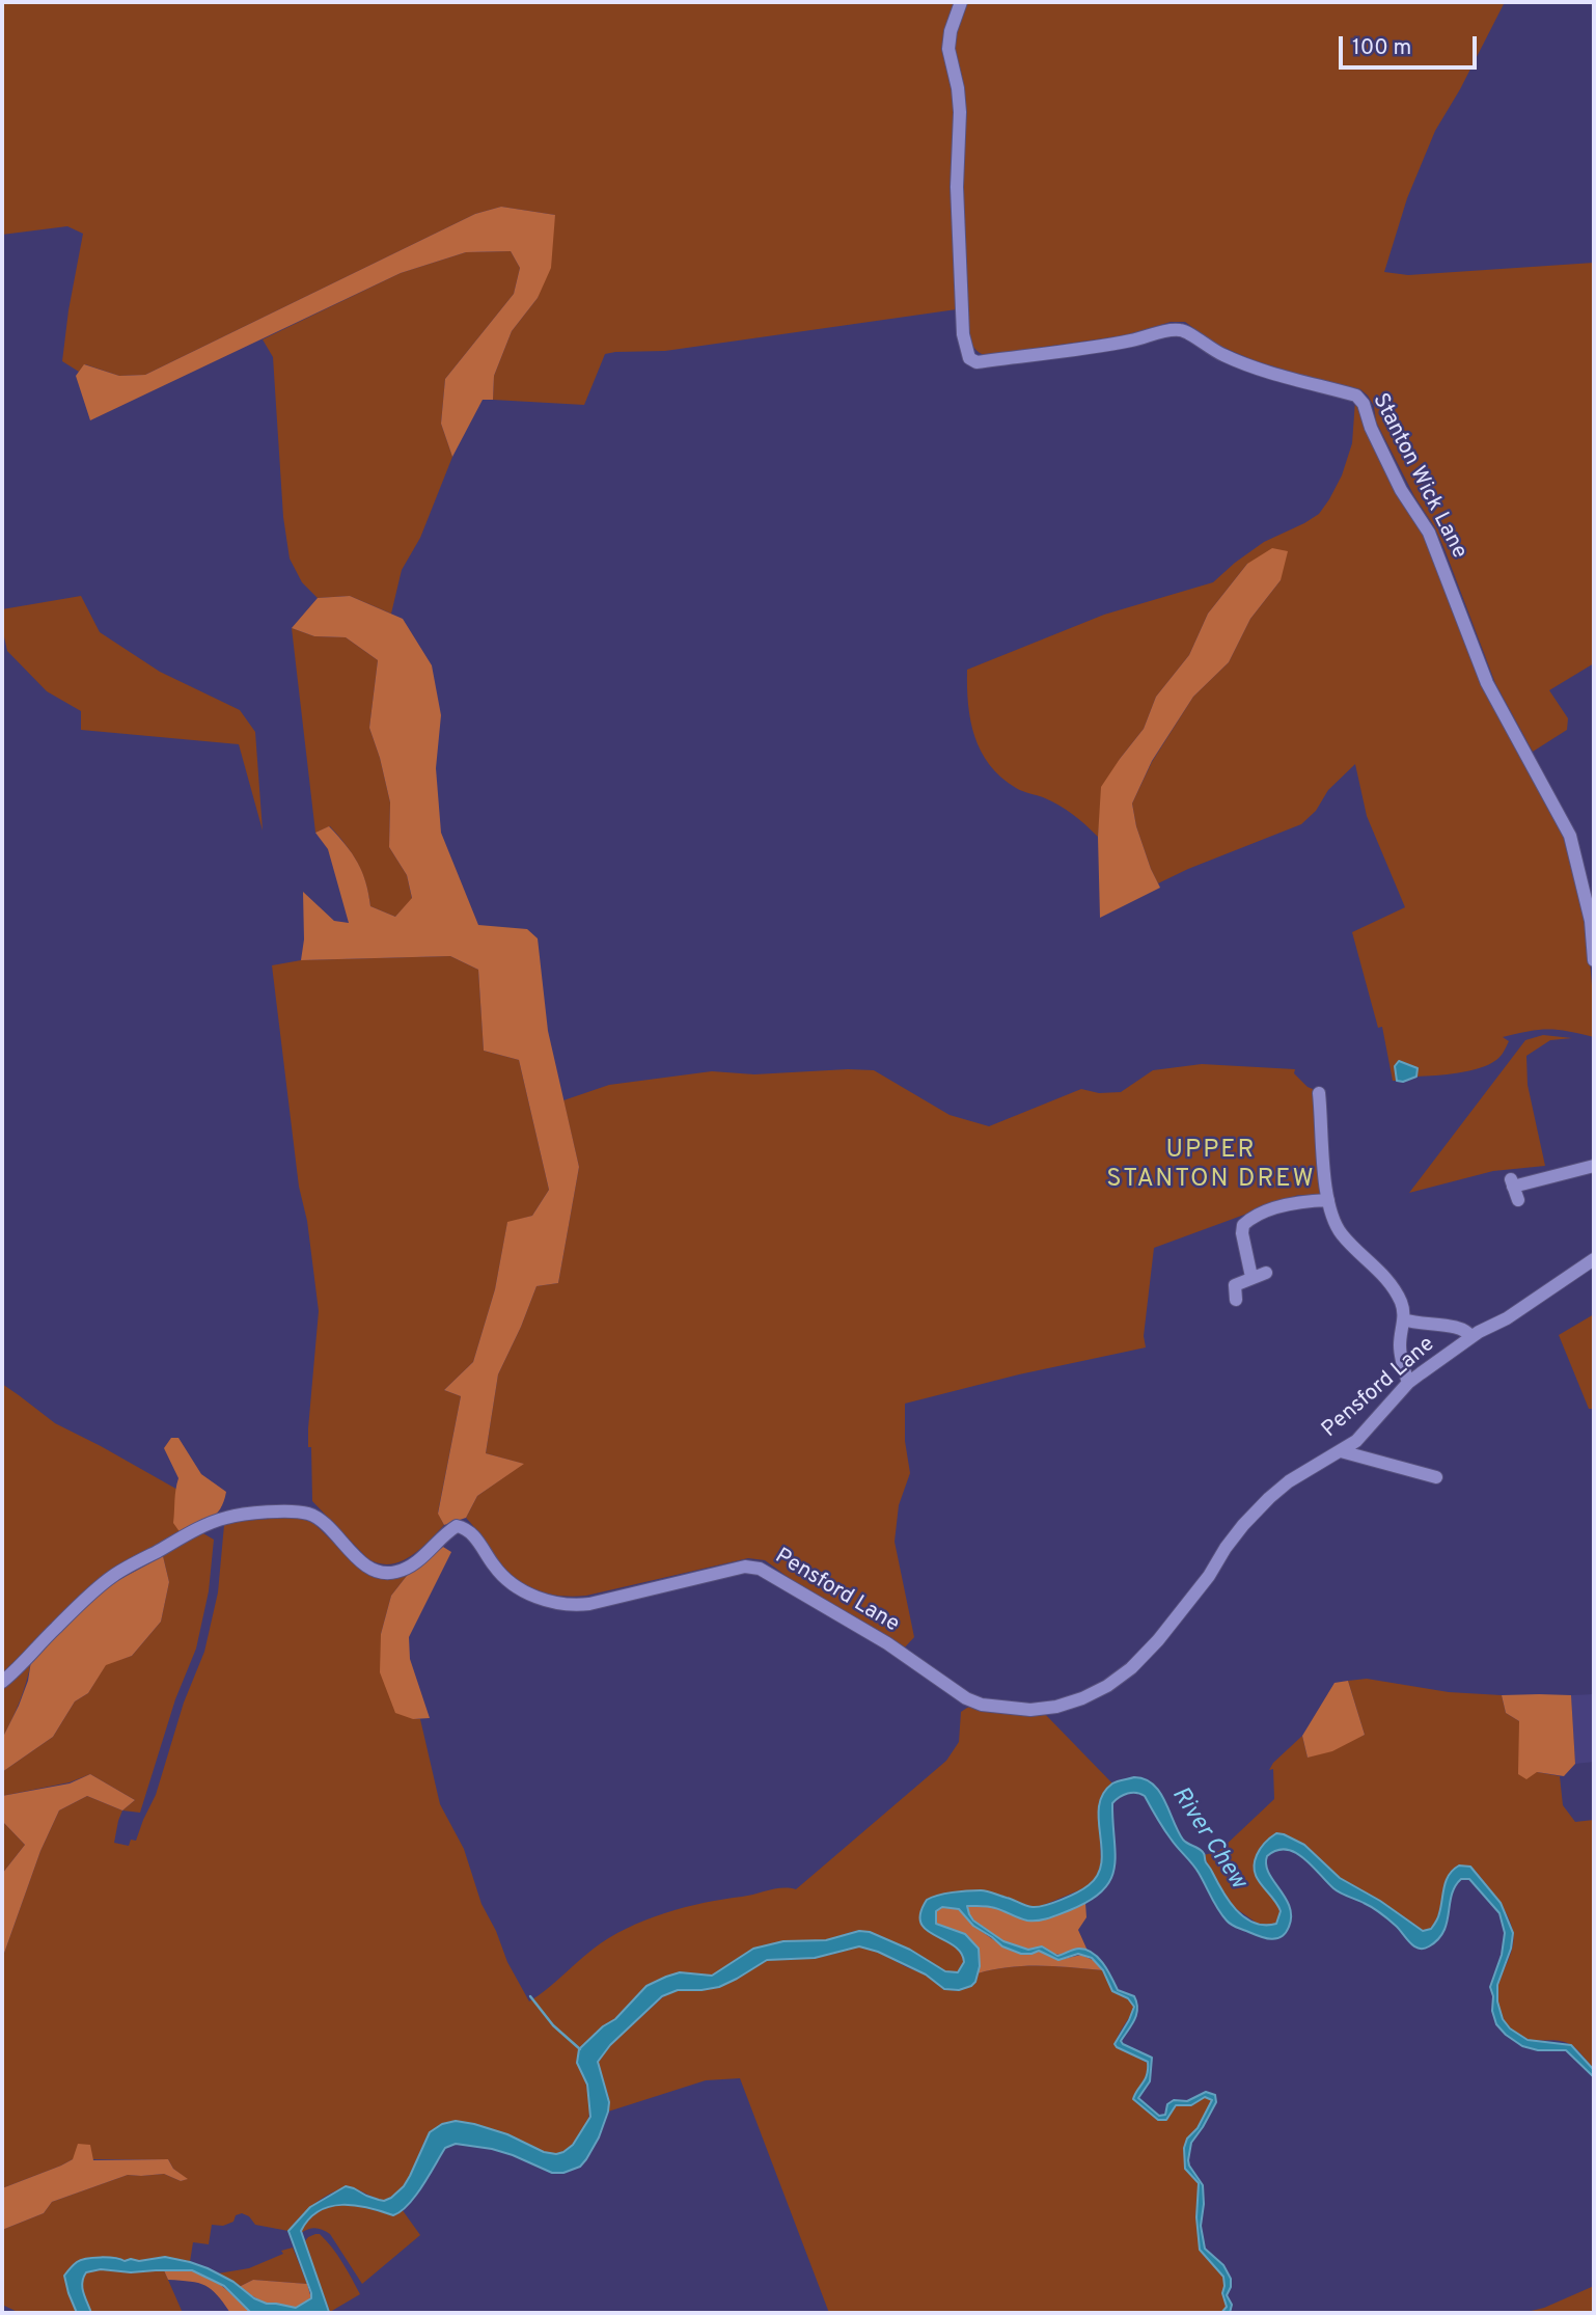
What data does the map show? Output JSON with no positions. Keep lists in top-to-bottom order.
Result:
{
  "streets": {
    "street": ["Stanton Wick Lane", "Pensford Lane"]
  },
  "districts": ["UPPER STANTON DREW"],
  "water": ["River Chew"],
  "scale_bar": "100 m"
}
